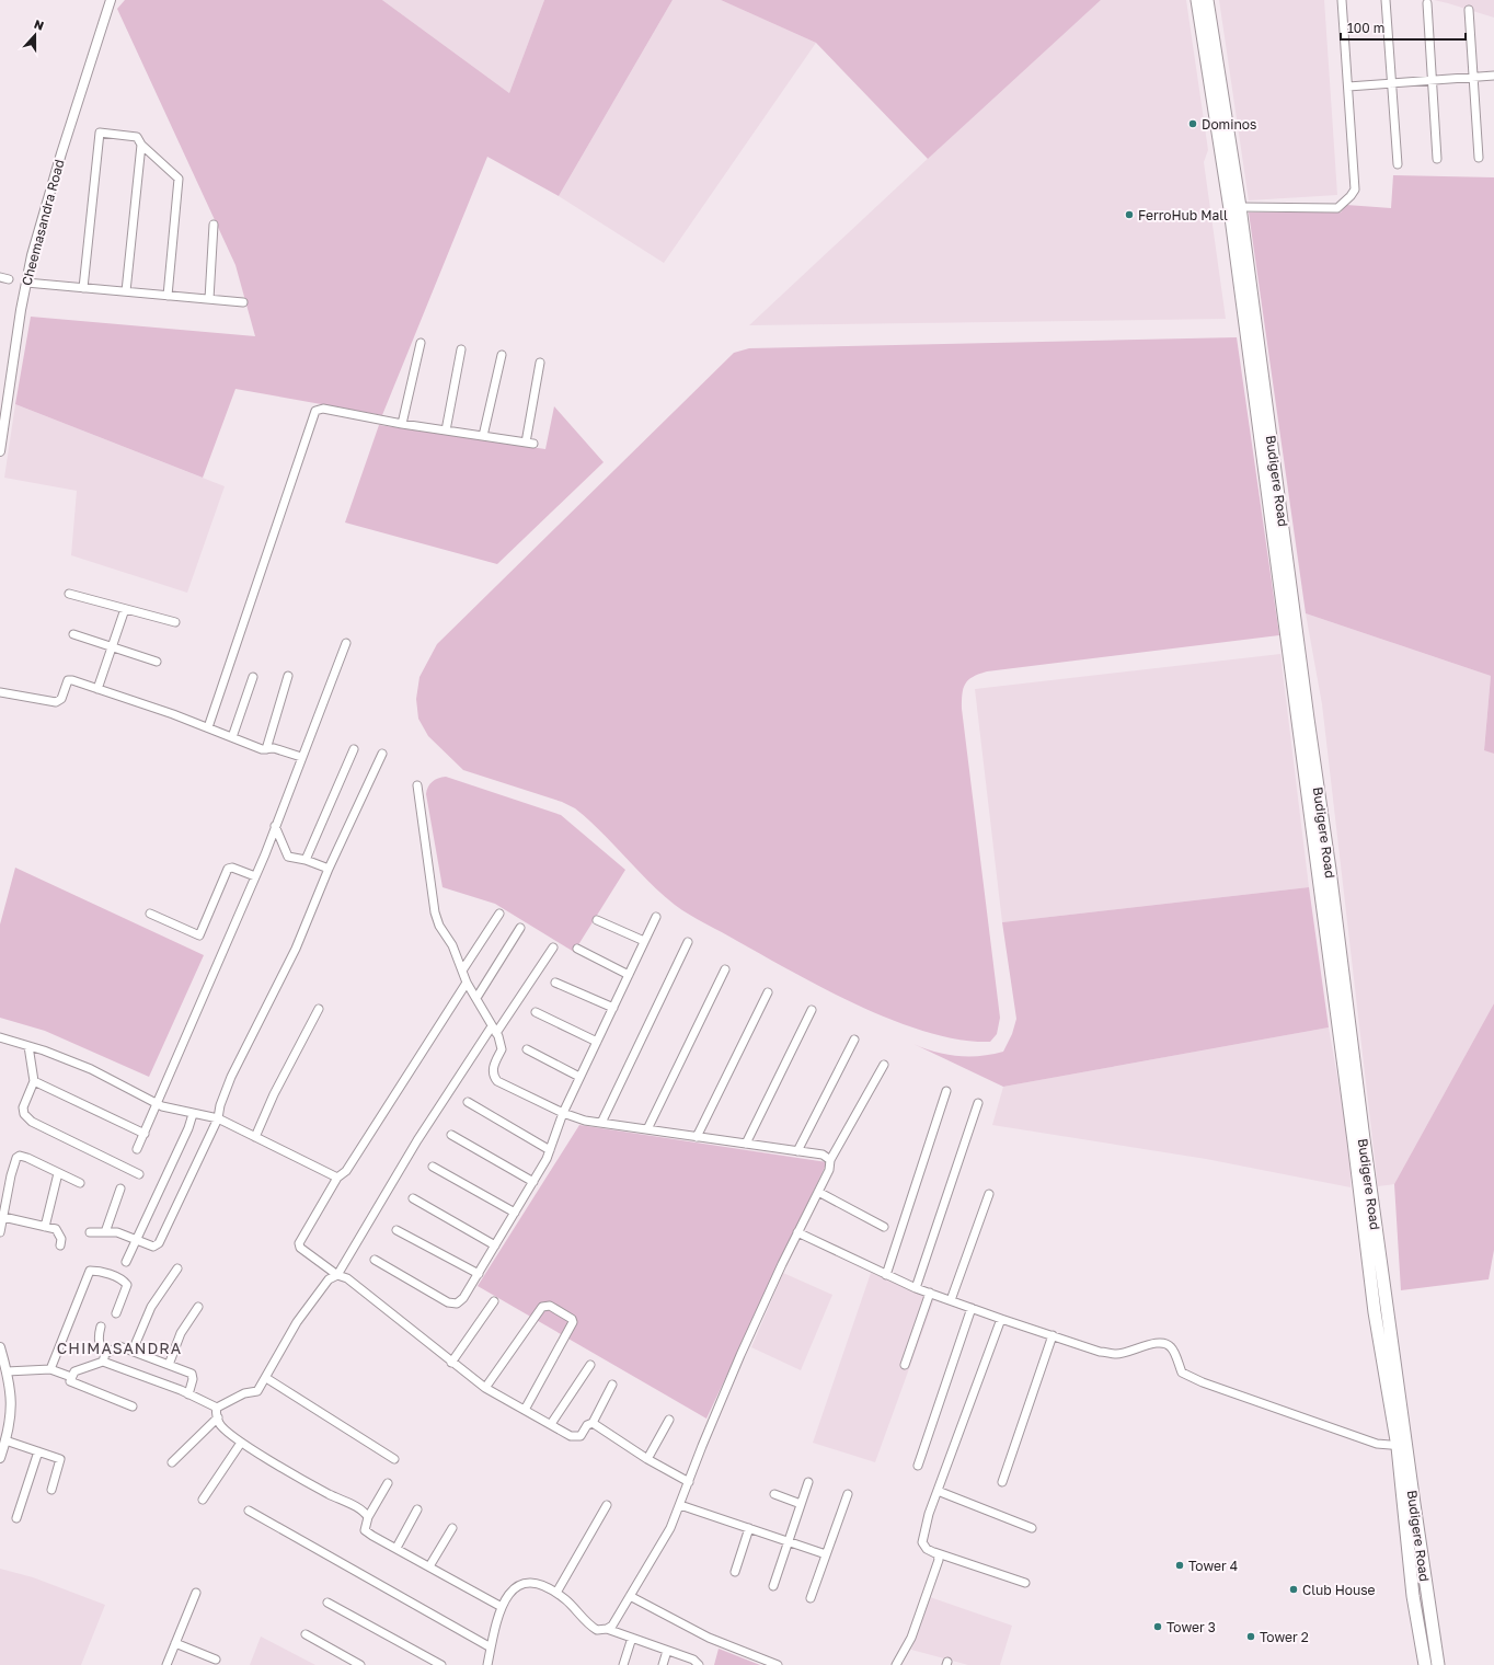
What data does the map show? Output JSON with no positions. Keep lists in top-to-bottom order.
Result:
{
  "streets": {
    "main road": ["Budigere Road"],
    "street": ["Cheemasandra Road"]
  },
  "districts": ["CHIMASANDRA"],
  "places": [
    "Dominos",
    "FerroHub Mall",
    "Tower 4",
    "Club House",
    "Tower 3",
    "Tower 2"
  ],
  "scale_bar": "100 m",
  "north": "top"
}
